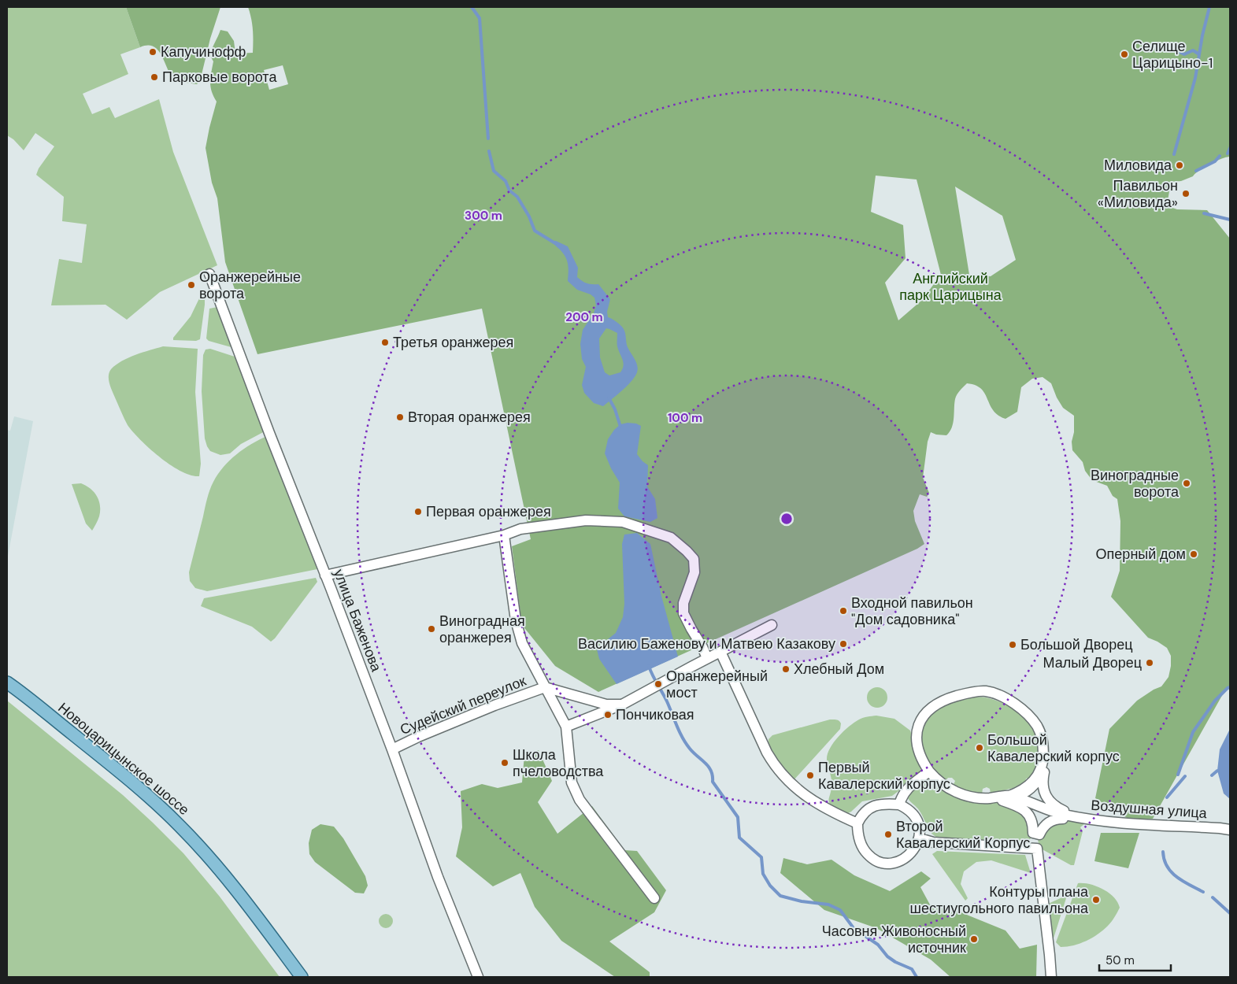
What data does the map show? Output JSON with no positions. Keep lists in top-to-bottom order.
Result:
{
  "streets": {
    "main road": ["Новоцарицынское шоссе"],
    "street": ["улица Баженова", "Судейский переулок", "Воздушная улица"]
  },
  "crossings": [
    ["улица Баженова", "Судейский переулок"]
  ],
  "parks": ["Английский парк Царицына"],
  "places": [
    "Капучинофф",
    "Селище Царицыно-1",
    "Парковые ворота",
    "Миловида",
    "Павильон «Миловида»",
    "Оранжерейные ворота",
    "Третья оранжерея",
    "Вторая оранжерея",
    "Виноградные ворота",
    "Первая оранжерея",
    "Оперный дом",
    "Входной павильон \"Дом садовника\"",
    "Виноградная оранжерея",
    "Василию Баженову и Матвею Казакову",
    "Большой Дворец",
    "Малый Дворец",
    "Хлебный Дом",
    "Оранжерейный мост",
    "Пончиковая",
    "Большой Кавалерский корпус",
    "Школа пчеловодства",
    "Первый Кавалерский корпус",
    "Второй Кавалерский Корпус",
    "Контуры плана шестиугольного павильона",
    "Часовня Живоносный источник"
  ],
  "scale_bar": "50 m",
  "rings": ["300 m", "200 m", "100 m"]
}
